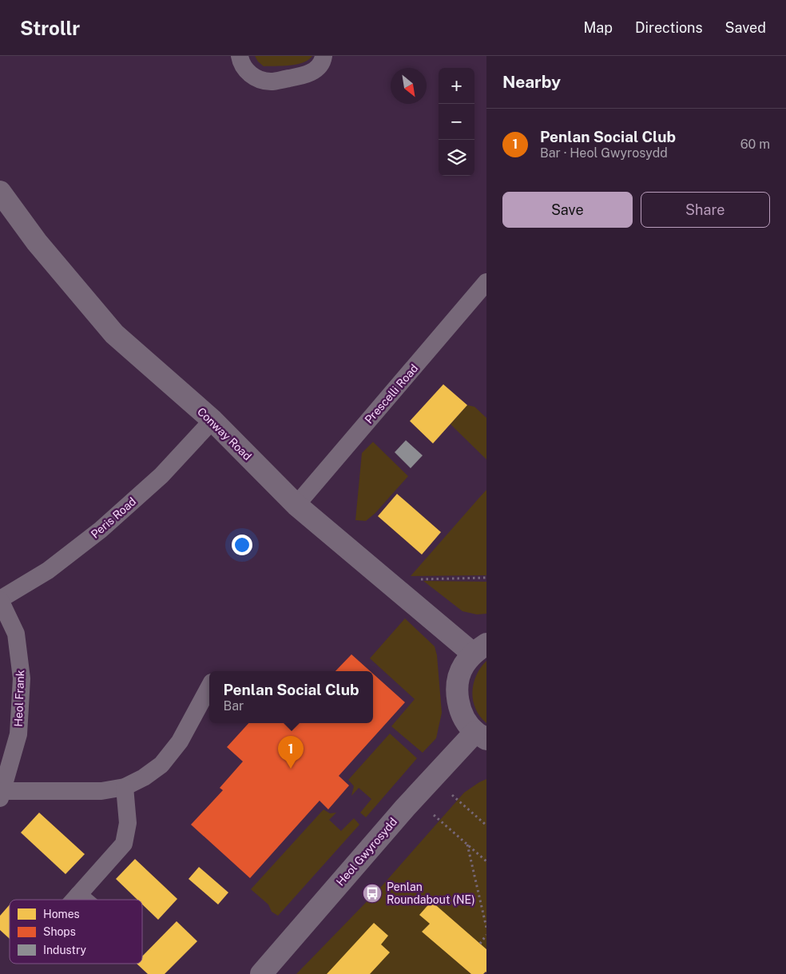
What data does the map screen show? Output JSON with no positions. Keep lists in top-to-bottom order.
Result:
{
  "streets": {
    "street": [
      "Prescelli Road",
      "Conway Road",
      "Peris Road",
      "Heol Frank",
      "Heol Gwyrosydd"
    ]
  },
  "crossings": [
    ["Prescelli Road", "Conway Road"],
    ["Conway Road", "Peris Road"],
    ["Peris Road", "Heol Frank"]
  ],
  "places": {
    "bus stop": ["Penlan Roundabout (NE)"]
  },
  "legend": ["Homes", "Shops", "Industry"],
  "north": "bottom right",
  "page": {
    "header": "Strollr",
    "nav": ["Map", "Directions", "Saved"],
    "heading": "Nearby",
    "map_buttons": ["+", "−"],
    "list": [
      {
        "mark": "1",
        "name": "Penlan Social Club",
        "note": "Bar · Heol Gwyrosydd",
        "value": "60 m"
      }
    ],
    "buttons": ["Save", "Share"],
    "popup": ["Penlan Social Club", "Bar"],
    "pins": "1"
  }
}
